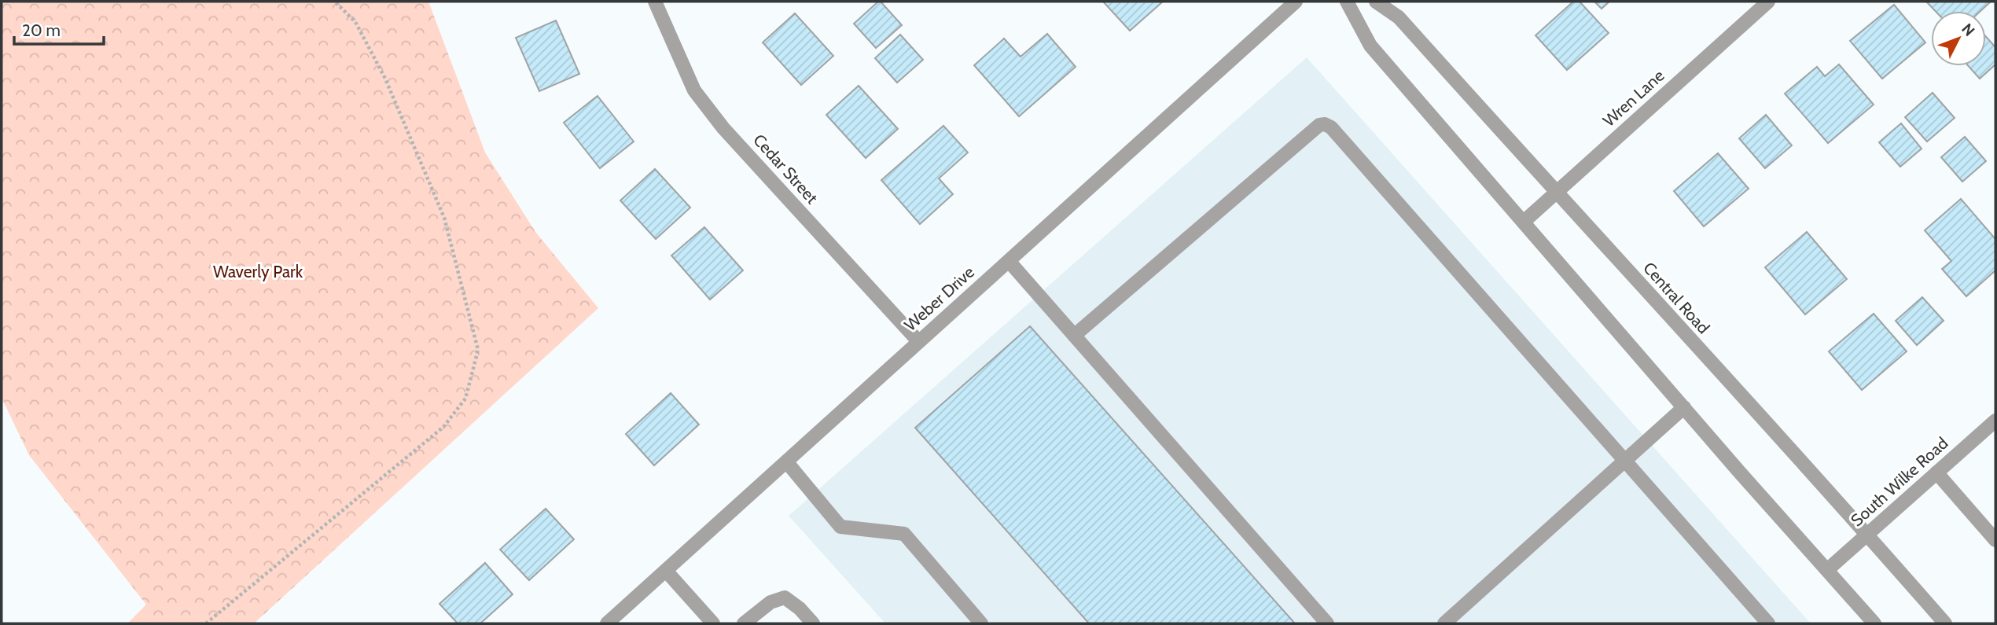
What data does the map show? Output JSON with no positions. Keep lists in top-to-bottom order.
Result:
{
  "streets": {
    "street": [
      "Wren Lane",
      "Cedar Street",
      "Central Road",
      "Weber Drive",
      "South Wilke Road"
    ]
  },
  "crossings": [
    ["Wren Lane", "Central Road"],
    ["Cedar Street", "Weber Drive"],
    ["Central Road", "South Wilke Road"]
  ],
  "parks": ["Waverly Park"],
  "scale_bar": "20 m",
  "north": "top right"
}
